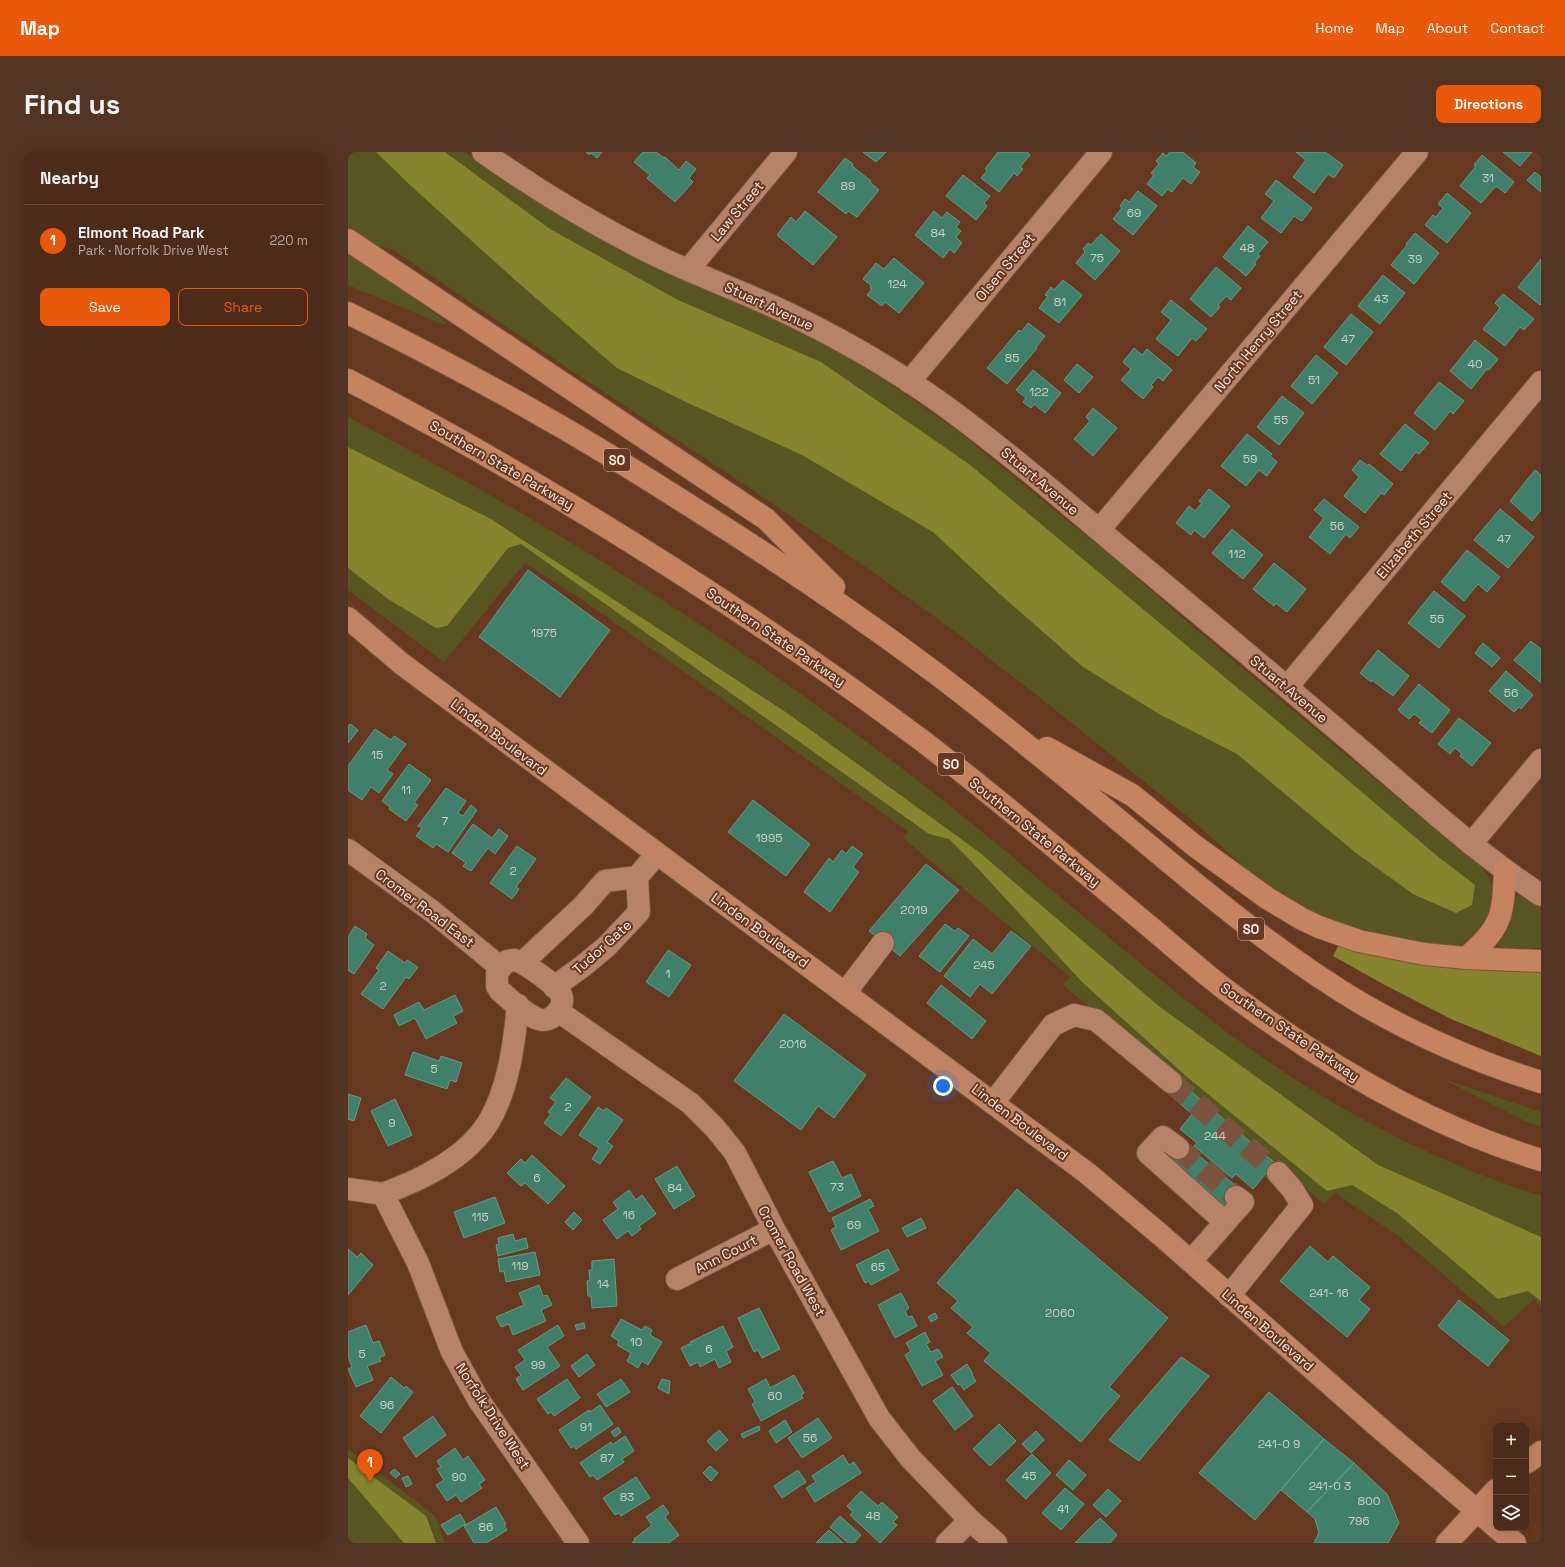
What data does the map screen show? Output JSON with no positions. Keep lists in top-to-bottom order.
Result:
{
  "streets": {
    "highway": ["SO", "Southern State Parkway"],
    "main road": ["Linden Boulevard"],
    "street": [
      "Law Street",
      "Olsen Street",
      "Stuart Avenue",
      "North Henry Street",
      "Elizabeth Street",
      "Cromer Road East",
      "Tudor Gate",
      "Ann Court",
      "Cromer Road West",
      "Norfolk Drive West"
    ]
  },
  "crossings": [
    ["Law Street", "Stuart Avenue"],
    ["Olsen Street", "Stuart Avenue"],
    ["Stuart Avenue", "North Henry Street"],
    ["Stuart Avenue", "Elizabeth Street"],
    ["Ann Court", "Cromer Road West"]
  ],
  "house_numbers": [
    "31",
    "89",
    "69",
    "84",
    "48",
    "75",
    "39",
    "124",
    "43",
    "81",
    "47",
    "85",
    "40",
    "51",
    "122",
    "55",
    "59",
    "56",
    "47",
    "112",
    "55",
    "1975",
    "56",
    "15",
    "11",
    "7",
    "1995",
    "2",
    "2019",
    "245",
    "1",
    "2",
    "2016",
    "5",
    "2",
    "9",
    "244",
    "6",
    "73",
    "84",
    "16",
    "115",
    "69",
    "119",
    "65",
    "14",
    "241- 16",
    "2060",
    "10",
    "6",
    "5",
    "99",
    "60",
    "96",
    "91",
    "56",
    "241-0 9",
    "87",
    "45",
    "90",
    "241-0 3",
    "83",
    "800",
    "41",
    "48",
    "796",
    "86"
  ],
  "page": {
    "header": "Map",
    "nav": [
      "Home",
      "Map",
      "About",
      "Contact"
    ],
    "buttons": [
      "Directions",
      ["Save", "Share"]
    ],
    "title": "Find us",
    "heading": "Nearby",
    "list": [
      {
        "mark": "1",
        "name": "Elmont Road Park",
        "note": "Park · Norfolk Drive West",
        "value": "220 m"
      }
    ],
    "map_buttons": ["+", "−"],
    "pins": "1"
  }
}
